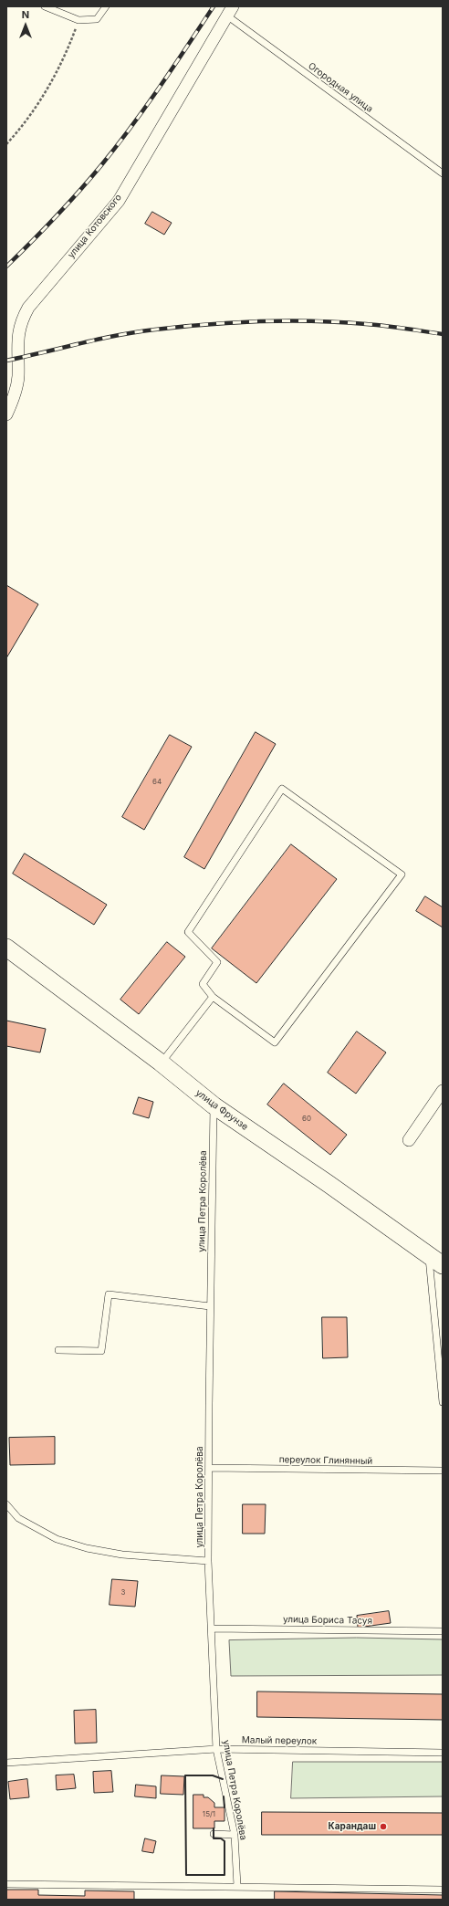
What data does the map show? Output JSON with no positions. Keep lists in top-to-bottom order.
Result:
{
  "streets": {
    "main road": ["улица Фрунзе"],
    "street": ["улица Котовского"],
    "lane": [
      "Огородная улица",
      "улица Петра Королёва",
      "переулок Глинянный",
      "улица Бориса Тасуя",
      "Малый переулок"
    ]
  },
  "crossings": [
    ["Огородная улица", "улица Котовского"],
    ["улица Фрунзе", "улица Петра Королёва"],
    ["улица Петра Королёва", "переулок Глинянный"],
    ["улица Петра Королёва", "улица Бориса Тасуя"],
    ["улица Петра Королёва", "Малый переулок"]
  ],
  "places": ["Карандаш"],
  "house_numbers": [
    "64",
    "60",
    "3",
    "15/1"
  ],
  "north": "top"
}
